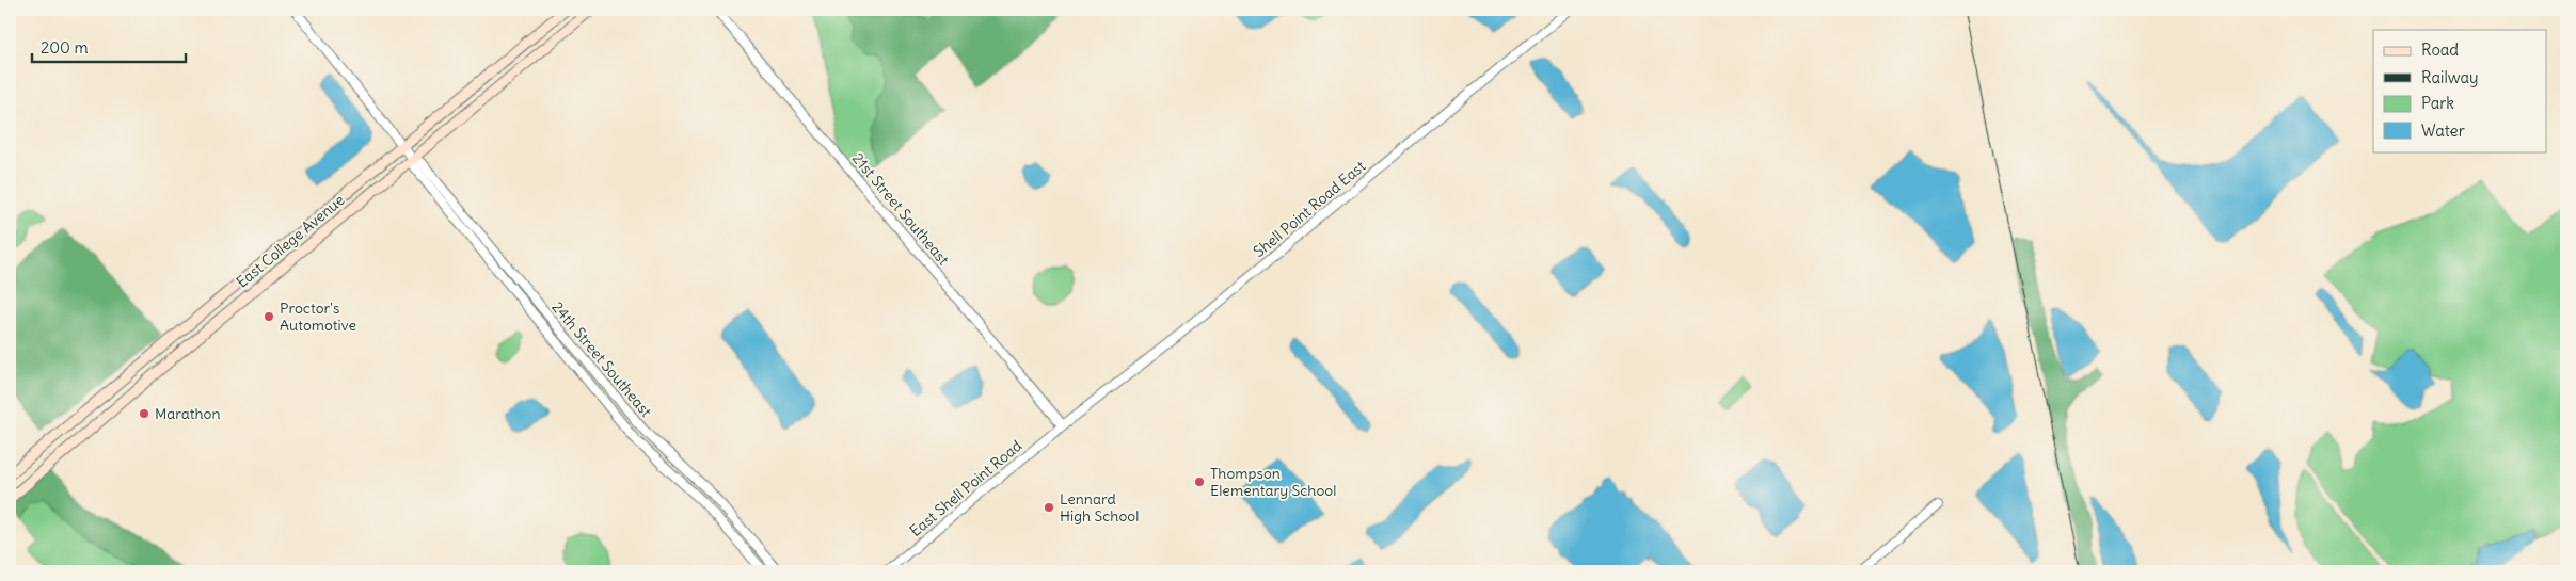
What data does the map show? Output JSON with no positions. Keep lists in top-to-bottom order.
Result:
{
  "streets": {
    "main road": ["East College Avenue"],
    "street": [
      "21st Street Southeast",
      "Shell Point Road East",
      "24th Street Southeast",
      "East Shell Point Road"
    ]
  },
  "crossings": [
    ["21st Street Southeast", "Shell Point Road East"],
    ["21st Street Southeast", "East Shell Point Road"],
    ["Shell Point Road East", "East Shell Point Road"],
    ["East College Avenue", "24th Street Southeast"]
  ],
  "places": [
    "Proctor's Automotive",
    "Marathon",
    "Thompson Elementary School",
    "Lennard High School"
  ],
  "legend": [
    "Road",
    "Railway",
    "Park",
    "Water"
  ],
  "scale_bar": "200 m"
}
